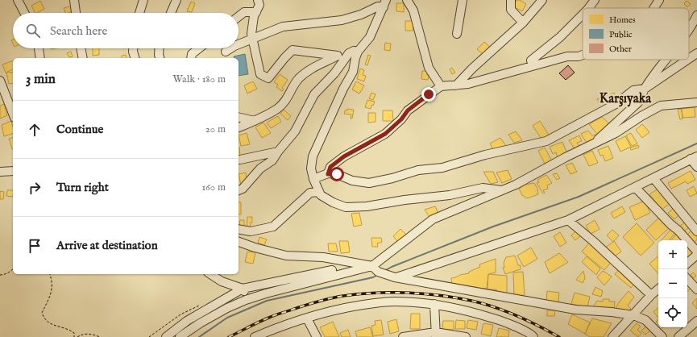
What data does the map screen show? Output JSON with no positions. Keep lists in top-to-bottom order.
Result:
{
  "districts": ["Karşıyaka"],
  "legend": ["Homes", "Public", "Other"],
  "page": {
    "search": "Search here",
    "heading": ["3 min", "Walk · 180 m"],
    "list": [
      ["Continue", "20 m"],
      ["Turn right", "160 m"],
      "Arrive at destination"
    ],
    "map_buttons": ["+", "−"]
  }
}
